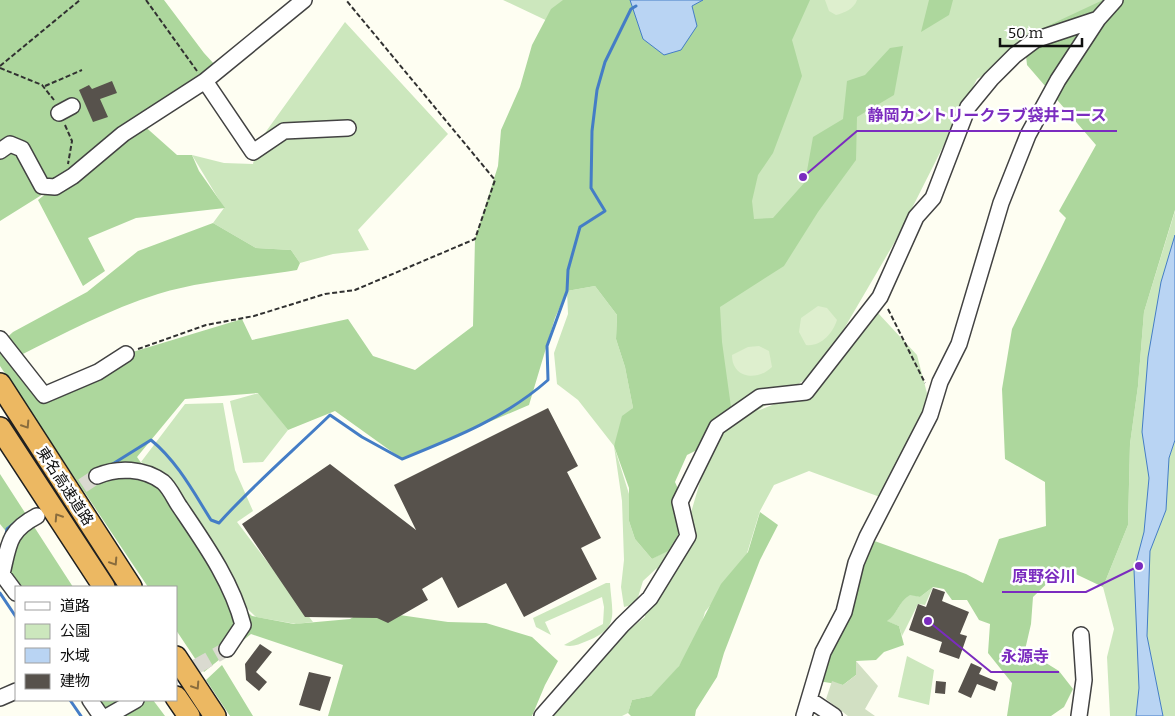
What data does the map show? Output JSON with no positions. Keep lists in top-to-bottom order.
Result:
{
  "streets": {
    "highway": ["東名高速道路"]
  },
  "places": ["静岡カントリークラブ袋井コース", "原野谷川", "永源寺"],
  "legend": [
    "道路",
    "公園",
    "水域",
    "建物"
  ],
  "scale_bar": "50 m"
}
